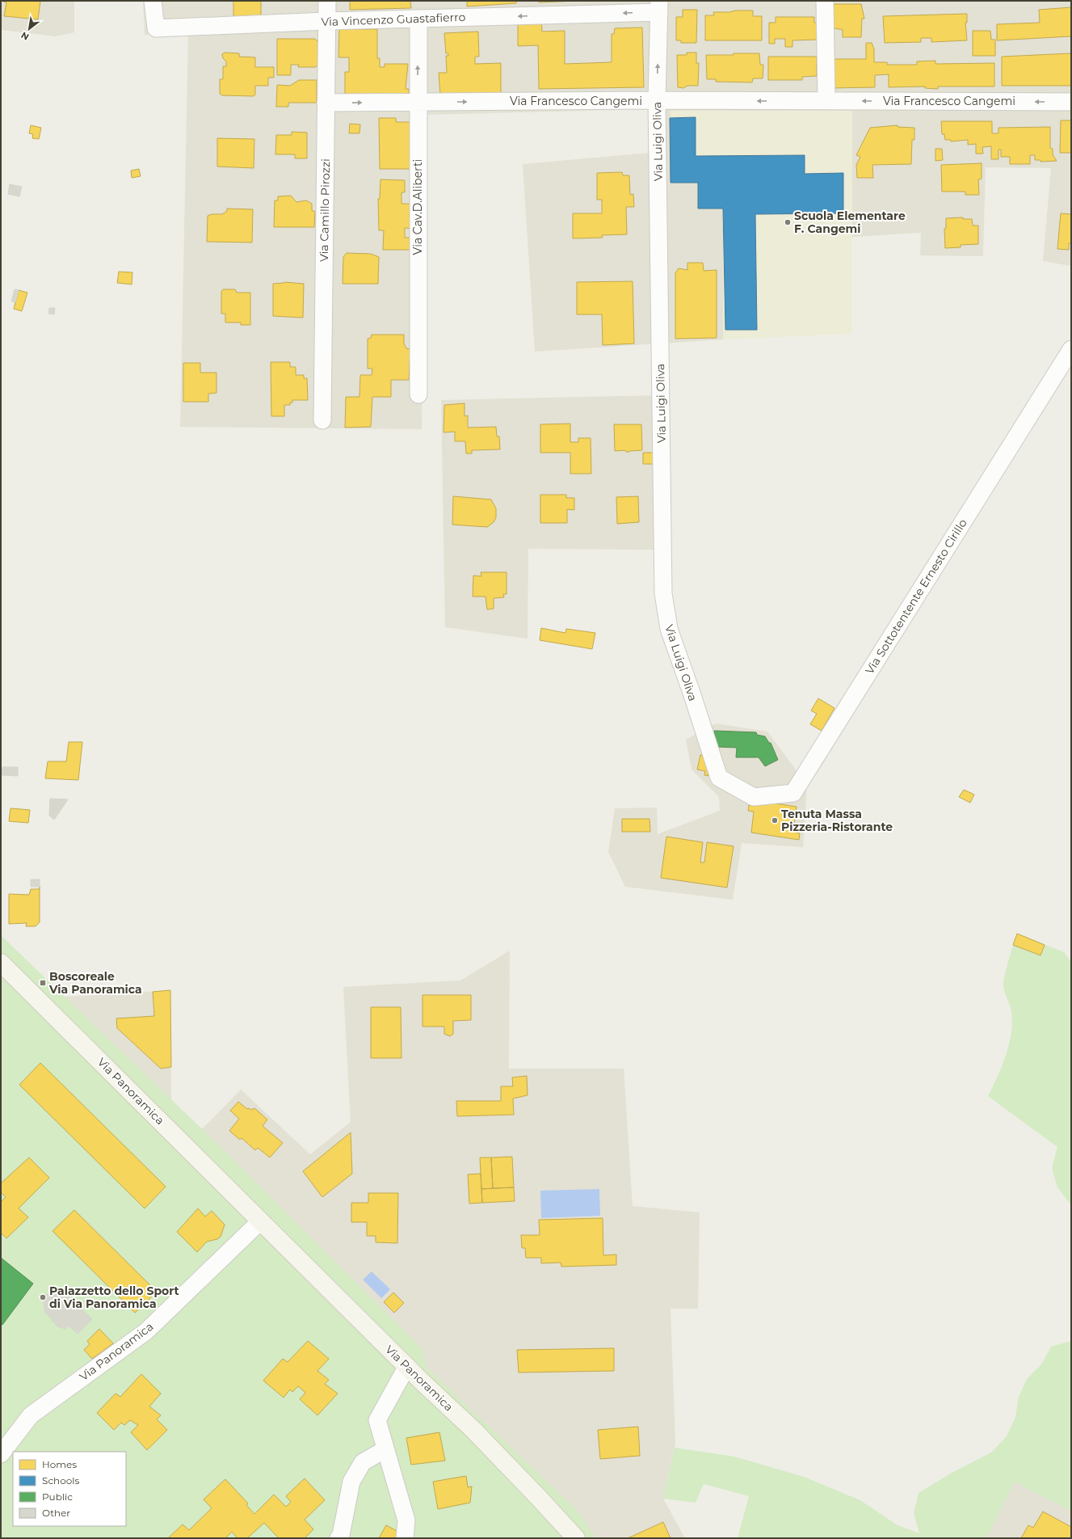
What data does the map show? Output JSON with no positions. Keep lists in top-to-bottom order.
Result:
{
  "streets": {
    "street": [
      "Via Vincenzo Guastafierro",
      "Via Francesco Cangemi",
      "Via Luigi Oliva",
      "Via Cav.D.Aliberti",
      "Via Camillo Pirozzi",
      "Via Sottotentente Ernesto Cirillo",
      "Via Panoramica"
    ]
  },
  "crossings": [
    ["Via Vincenzo Guastafierro", "Via Luigi Oliva"],
    ["Via Vincenzo Guastafierro", "Via Cav.D.Aliberti"],
    ["Via Vincenzo Guastafierro", "Via Camillo Pirozzi"],
    ["Via Francesco Cangemi", "Via Luigi Oliva"],
    ["Via Francesco Cangemi", "Via Cav.D.Aliberti"],
    ["Via Francesco Cangemi", "Via Camillo Pirozzi"],
    ["Via Luigi Oliva", "Via Sottotentente Ernesto Cirillo"]
  ],
  "one_way": ["Via Vincenzo Guastafierro"],
  "places": {
    "other": ["Scuola Elementare F. Cangemi", "Tenuta Massa Pizzeria-Ristorante", "Palazzetto dello Sport di Via Panoramica"],
    "transit": ["Boscoreale Via Panoramica"]
  },
  "legend": [
    "Homes",
    "Schools",
    "Public",
    "Other"
  ],
  "north": "bottom left"
}
